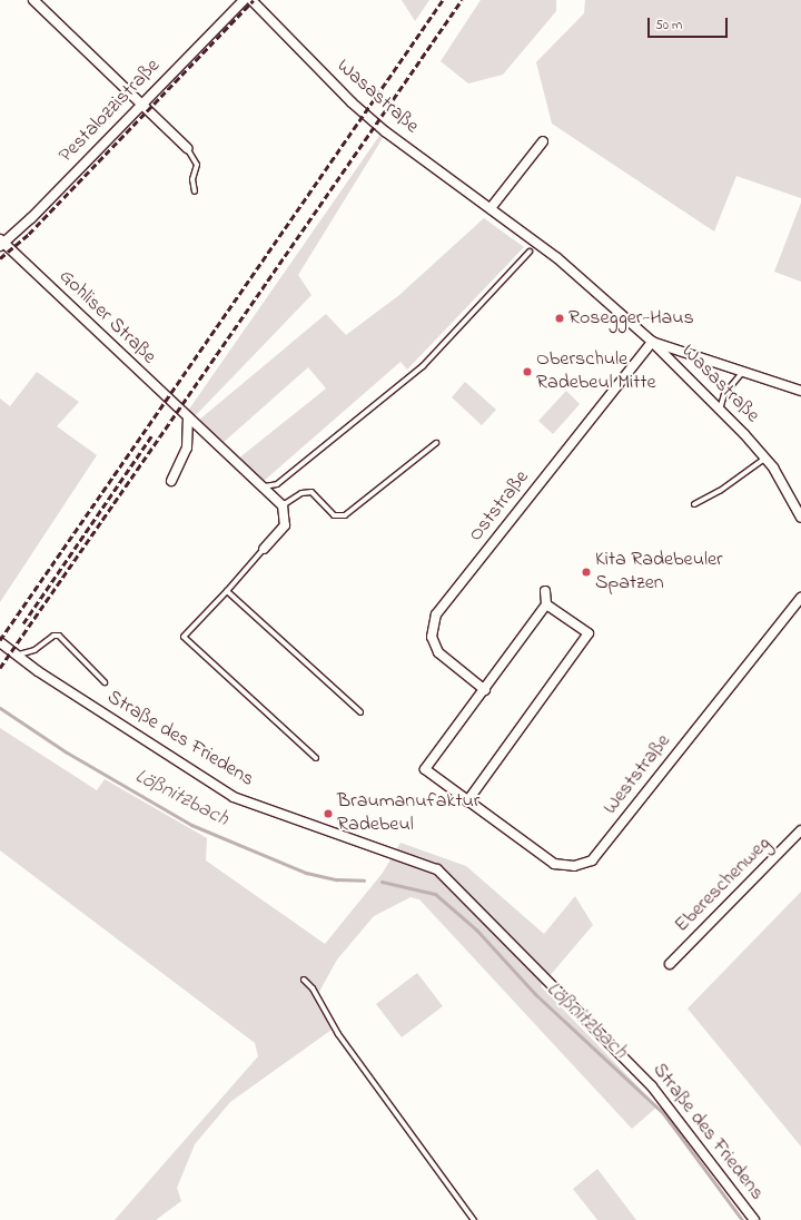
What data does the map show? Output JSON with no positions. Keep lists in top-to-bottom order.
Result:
{
  "streets": {
    "street": [
      "Wasastraße",
      "Pestalozzistraße",
      "Gohliser Straße",
      "Oststraße",
      "Straße des Friedens",
      "Weststraße",
      "Ebereschenweg"
    ]
  },
  "crossings": [
    ["Wasastraße", "Oststraße"],
    ["Pestalozzistraße", "Gohliser Straße"],
    ["Oststraße", "Weststraße"]
  ],
  "water": ["Lößnitzbach"],
  "places": [
    "Rosegger-Haus",
    "Oberschule Radebeul Mitte",
    "Kita Radebeuler Spatzen",
    "Braumanufaktur Radebeul"
  ],
  "scale_bar": "50 m"
}
